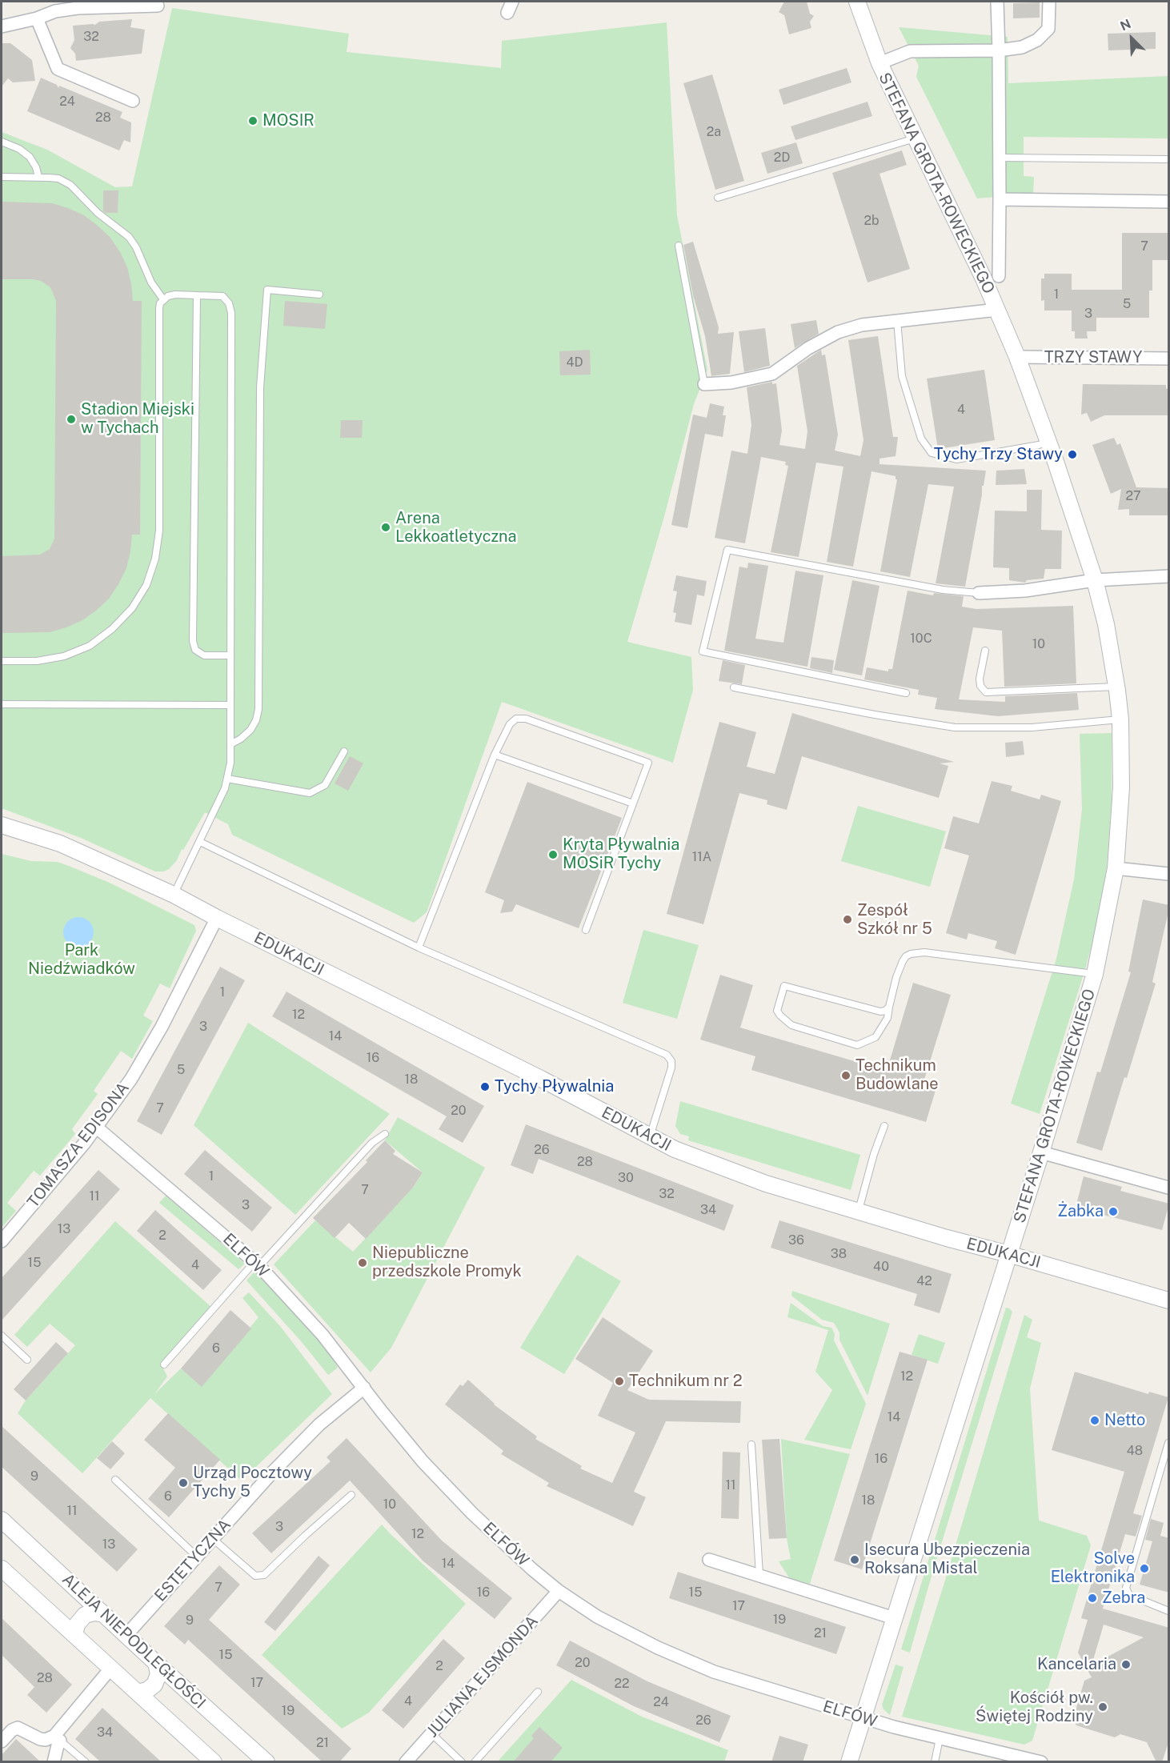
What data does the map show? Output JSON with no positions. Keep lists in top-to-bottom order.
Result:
{
  "streets": {
    "street": [
      "STEFANA GROTA-ROWECKIEGO",
      "TRZY STAWY",
      "EDUKACJI",
      "TOMASZA EDISONA",
      "ELFÓW",
      "ESTETYCZNA",
      "ALEJA NIEPODLEGŁOŚCI",
      "JULIANA EJSMONDA"
    ]
  },
  "crossings": [
    ["STEFANA GROTA-ROWECKIEGO", "TRZY STAWY"],
    ["STEFANA GROTA-ROWECKIEGO", "EDUKACJI"],
    ["STEFANA GROTA-ROWECKIEGO", "ELFÓW"],
    ["EDUKACJI", "TOMASZA EDISONA"],
    ["TOMASZA EDISONA", "ELFÓW"],
    ["ELFÓW", "ESTETYCZNA"],
    ["ELFÓW", "JULIANA EJSMONDA"],
    ["ESTETYCZNA", "ALEJA NIEPODLEGŁOŚCI"]
  ],
  "parks": ["Park Niedźwiadków"],
  "places": [
    "MOSIR",
    "Stadion Miejski w Tychach",
    "Tychy Trzy Stawy",
    "Arena Lekkoatletyczna",
    "Kryta Pływalnia MOSiR Tychy",
    "Zespół Szkół nr 5",
    "Technikum Budowlane",
    "Tychy Pływalnia",
    "Żabka",
    "Niepubliczne przedszkole Promyk",
    "Technikum nr 2",
    "Netto",
    "Urząd Pocztowy Tychy 5",
    "Isecura Ubezpieczenia Roksana Mistal",
    "Solve Elektronika",
    "Zebra",
    "Kancelaria",
    "Kościół pw. Świętej Rodziny"
  ],
  "house_numbers": [
    "32",
    "24",
    "28",
    "2a",
    "2D",
    "2b",
    "7",
    "1",
    "5",
    "3",
    "4D",
    "4",
    "27",
    "10C",
    "10",
    "11A",
    "1",
    "12",
    "3",
    "14",
    "16",
    "5",
    "18",
    "7",
    "20",
    "26",
    "28",
    "1",
    "30",
    "7",
    "32",
    "11",
    "3",
    "34",
    "13",
    "2",
    "36",
    "38",
    "15",
    "4",
    "40",
    "42",
    "6",
    "12",
    "14",
    "48",
    "16",
    "9",
    "11",
    "6",
    "18",
    "10",
    "11",
    "3",
    "12",
    "13",
    "14",
    "7",
    "16",
    "15",
    "17",
    "19",
    "9",
    "21",
    "15",
    "20",
    "2",
    "28",
    "17",
    "22",
    "4",
    "24",
    "19",
    "26",
    "34",
    "21"
  ],
  "north": "top left"
}
